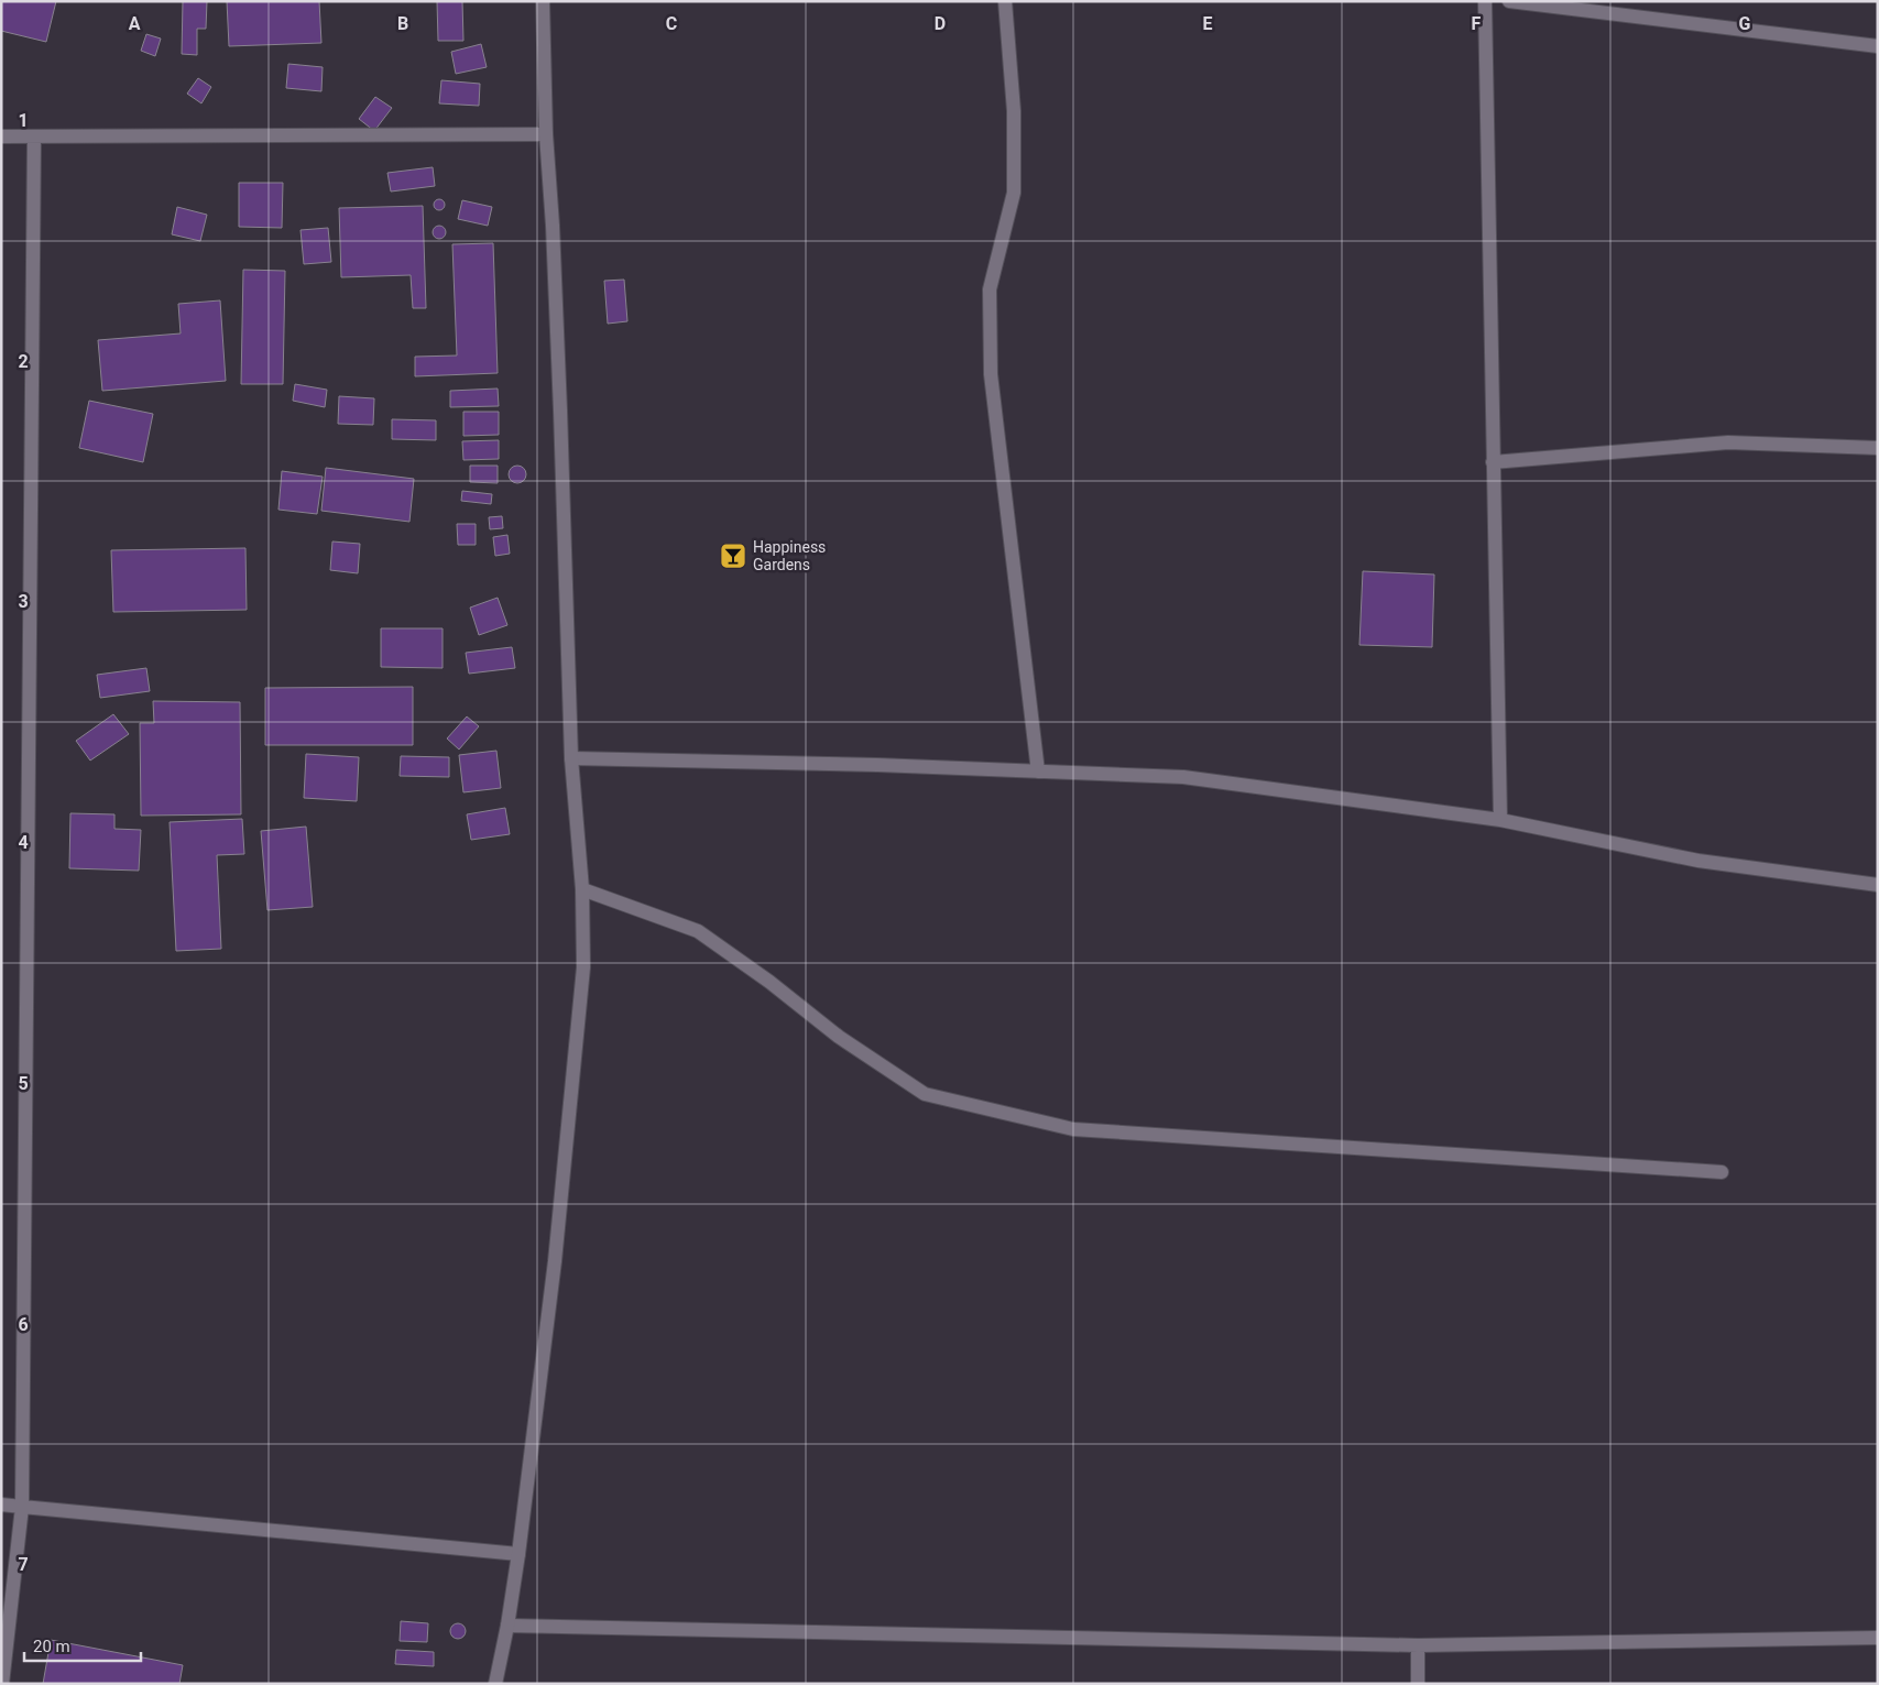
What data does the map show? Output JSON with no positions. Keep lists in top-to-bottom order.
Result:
{
  "places": {
    "bar": ["Happiness Gardens"]
  },
  "scale_bar": "20 m",
  "grid": {
    "columns": [
      "A",
      "B",
      "C",
      "D",
      "E",
      "F",
      "G"
    ],
    "rows": [
      "1",
      "2",
      "3",
      "4",
      "5",
      "6",
      "7"
    ]
  }
}
